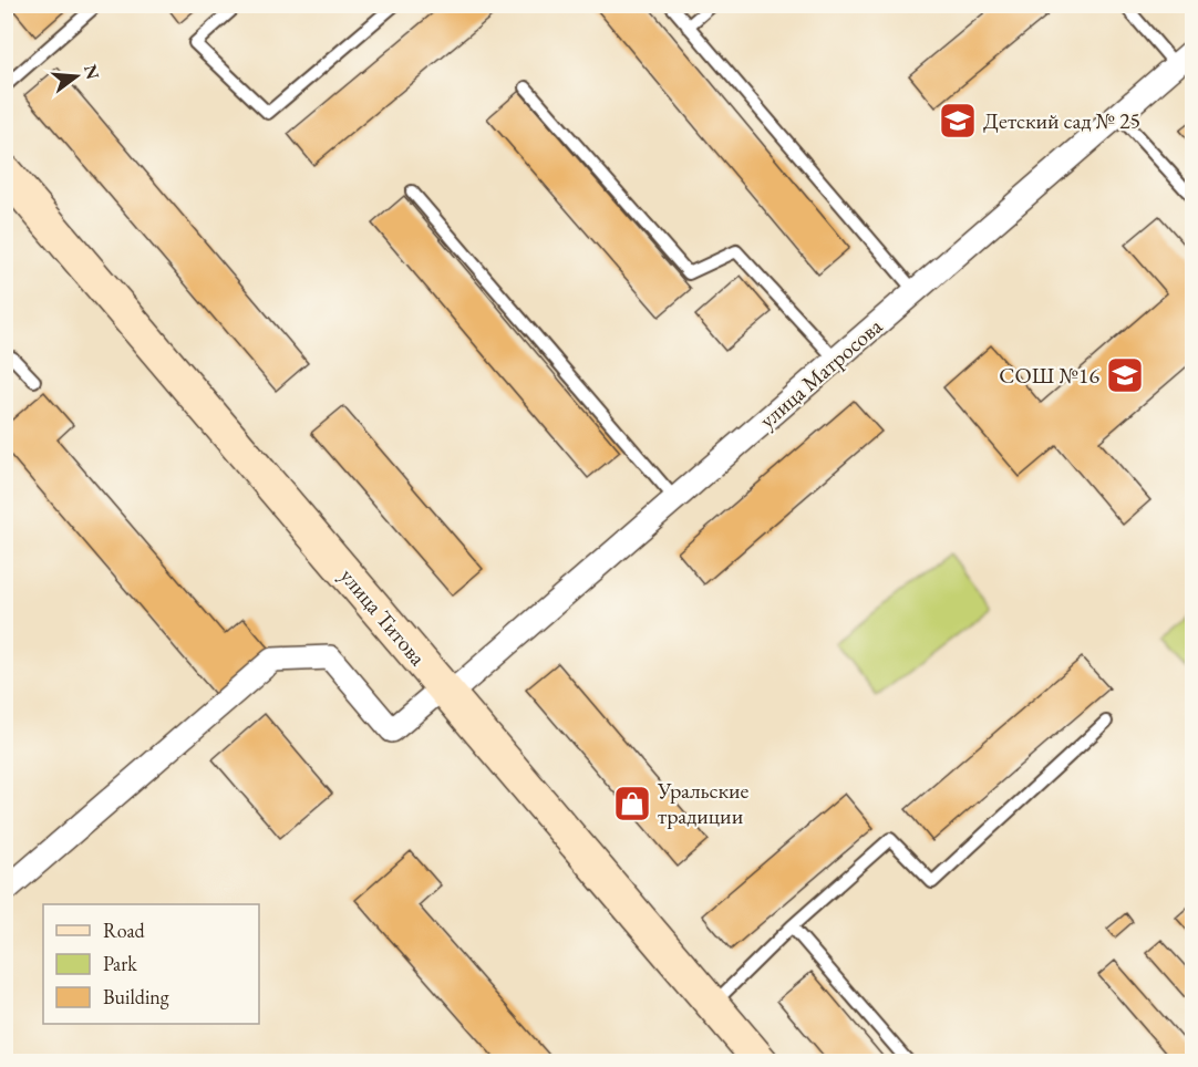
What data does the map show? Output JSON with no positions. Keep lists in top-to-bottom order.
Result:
{
  "streets": {
    "street": ["улица Матросова", "улица Титова"]
  },
  "crossings": [
    ["улица Матросова", "улица Титова"]
  ],
  "places": {
    "school or university": ["Детский сад № 25", "СОШ №16"],
    "shop": ["Уральские традиции"]
  },
  "legend": ["Road", "Park", "Building"],
  "north": "right"
}
